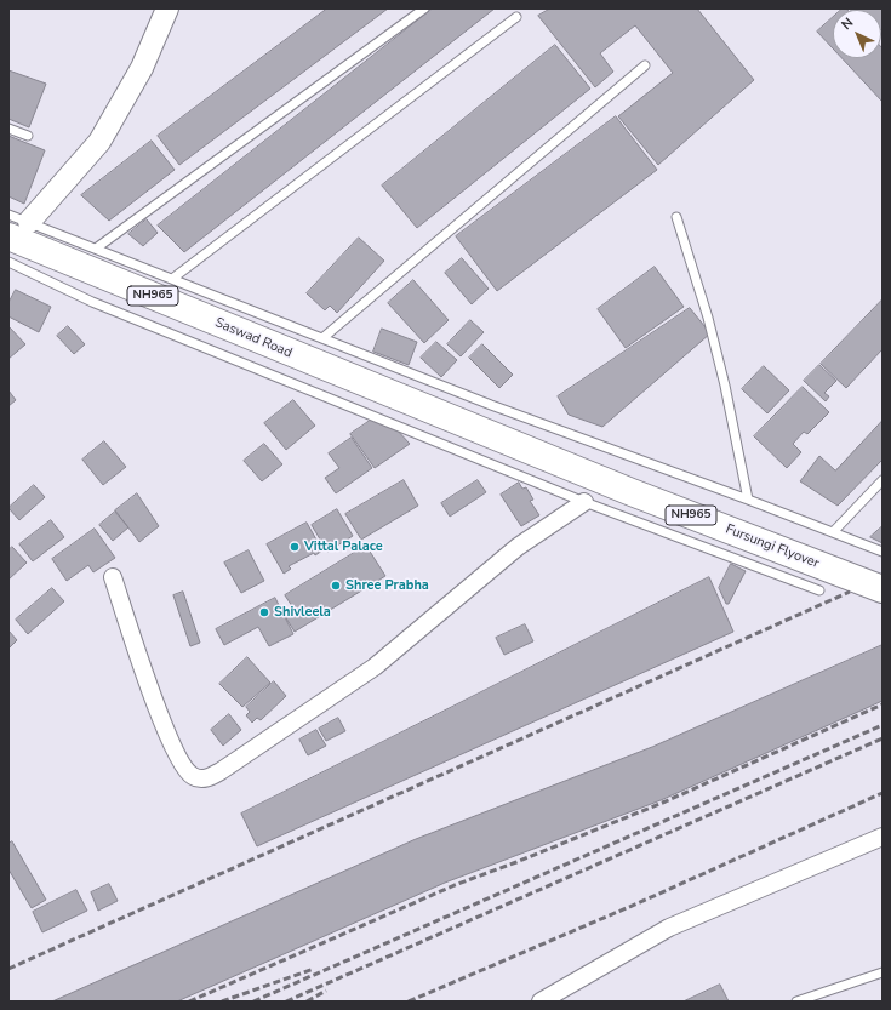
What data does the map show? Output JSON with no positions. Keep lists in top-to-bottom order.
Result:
{
  "streets": {
    "highway": ["NH965", "Saswad Road", "Fursungi Flyover"]
  },
  "crossings": [
    ["Saswad Road", "Fursungi Flyover"]
  ],
  "places": ["Vittal Palace", "Shree Prabha", "Shivleela"],
  "north": "top left"
}
